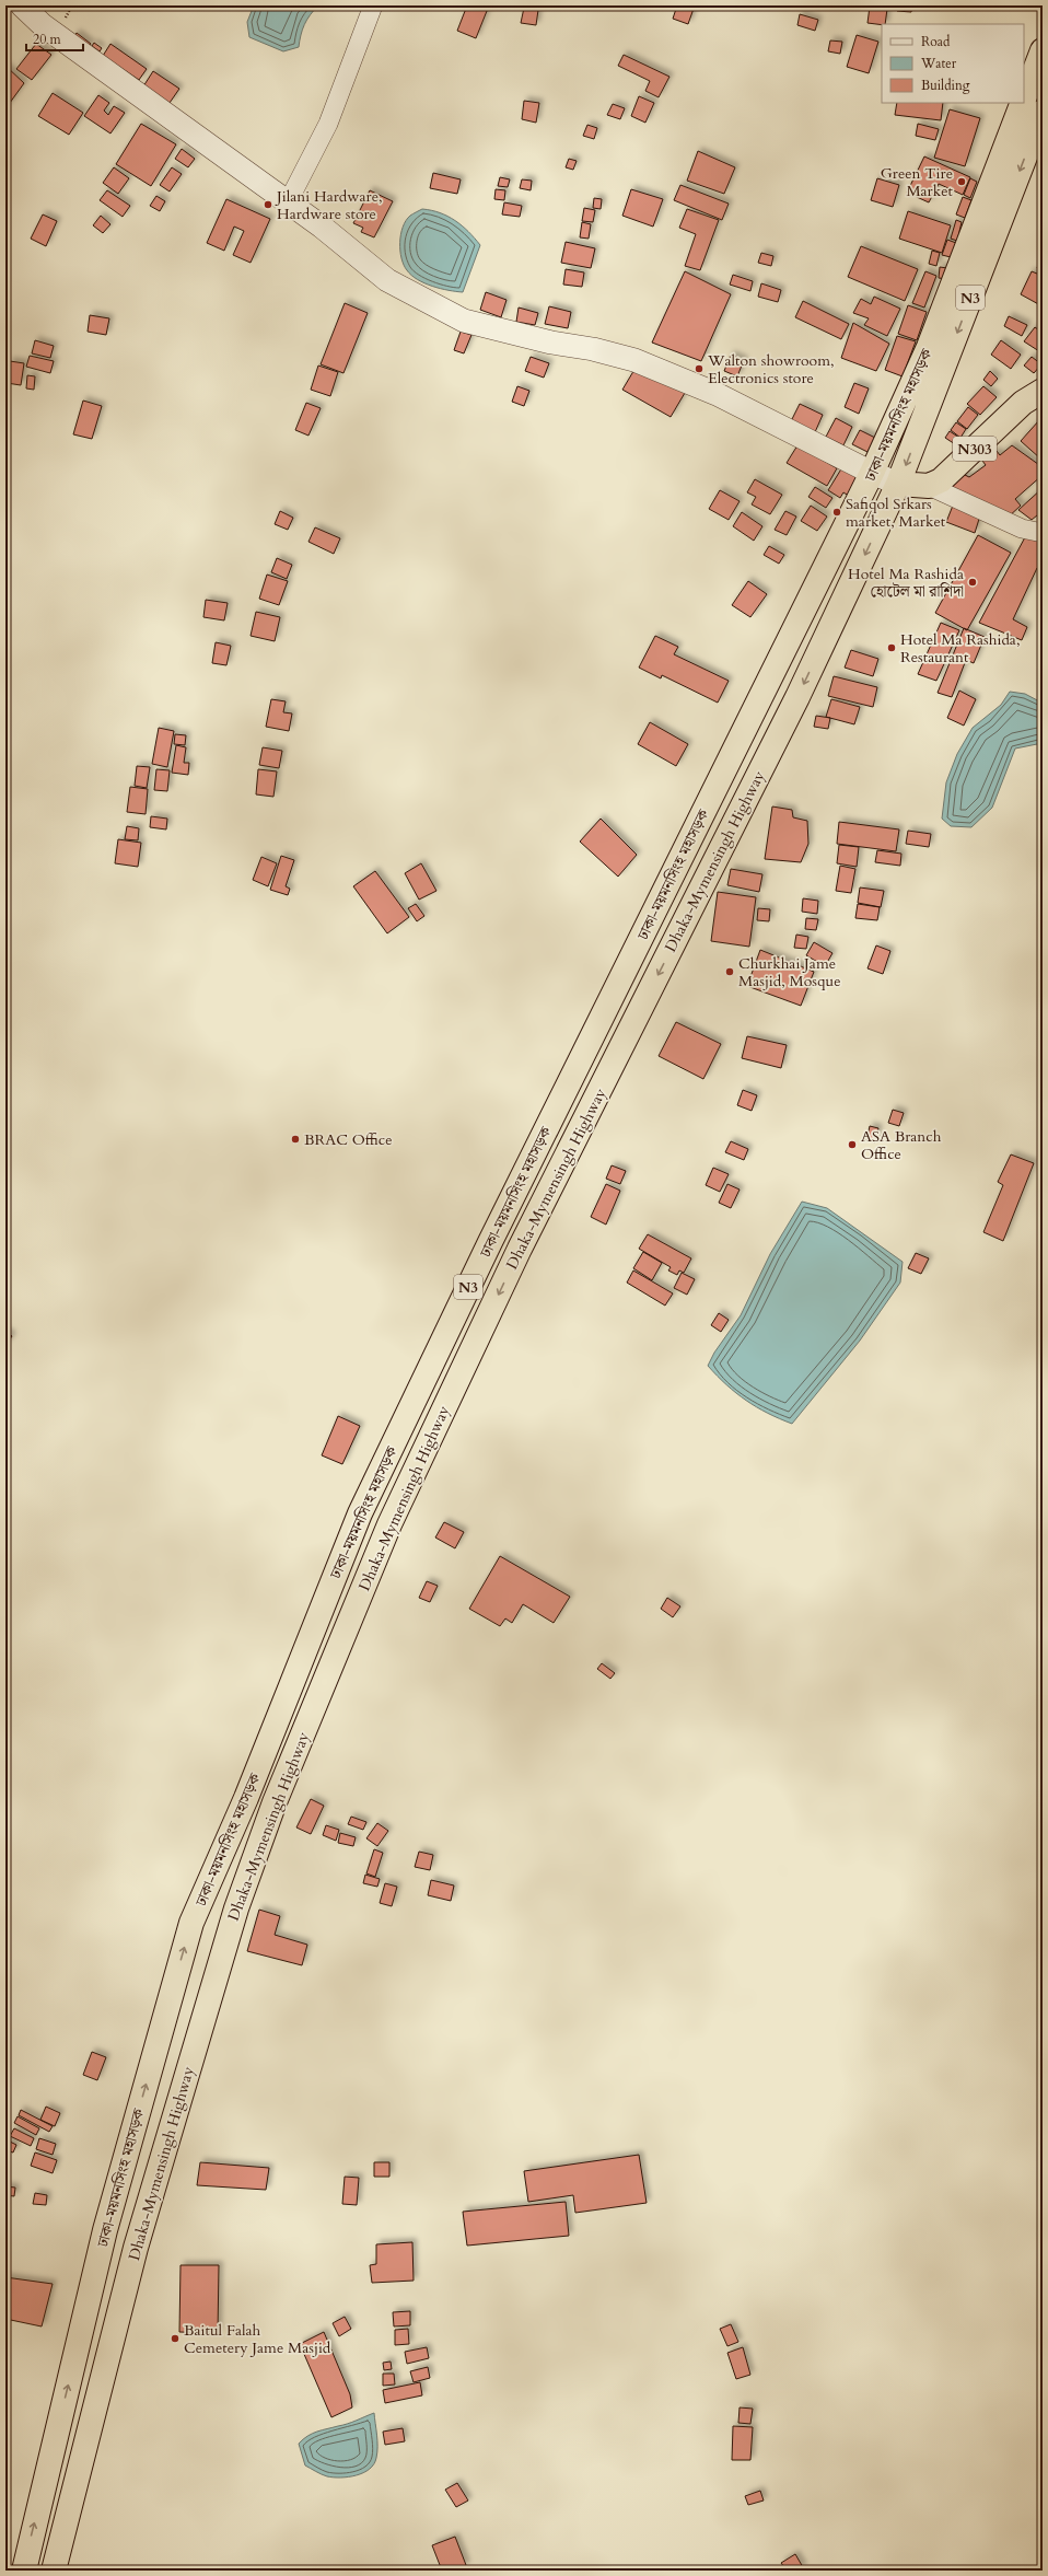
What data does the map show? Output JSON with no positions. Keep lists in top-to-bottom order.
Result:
{
  "streets": {
    "highway": [
      "N3",
      "ঢাকা-ময়মনসিংহ মহাসড়ক",
      "N303",
      "Dhaka-Mymensingh Highway"
    ]
  },
  "crossings": [
    ["ঢাকা-ময়মনসিংহ মহাসড়ক", "Dhaka-Mymensingh Highway"]
  ],
  "one_way": ["Dhaka-Mymensingh Highway"],
  "places": [
    "Green Tire Market",
    "Jilani Hardware, Hardware store",
    "Walton showroom, Electronics store",
    "Safiqol Srkars market, Market",
    "Hotel Ma Rashida হোটেল মা রাশিদা",
    "Hotel Ma Rashida, Restaurant",
    "Churkhai Jame Masjid, Mosque",
    "BRAC Office",
    "ASA Branch Office",
    "Baitul Falah Cemetery Jame Masjid"
  ],
  "legend": ["Road", "Water", "Building"],
  "scale_bar": "20 m"
}
